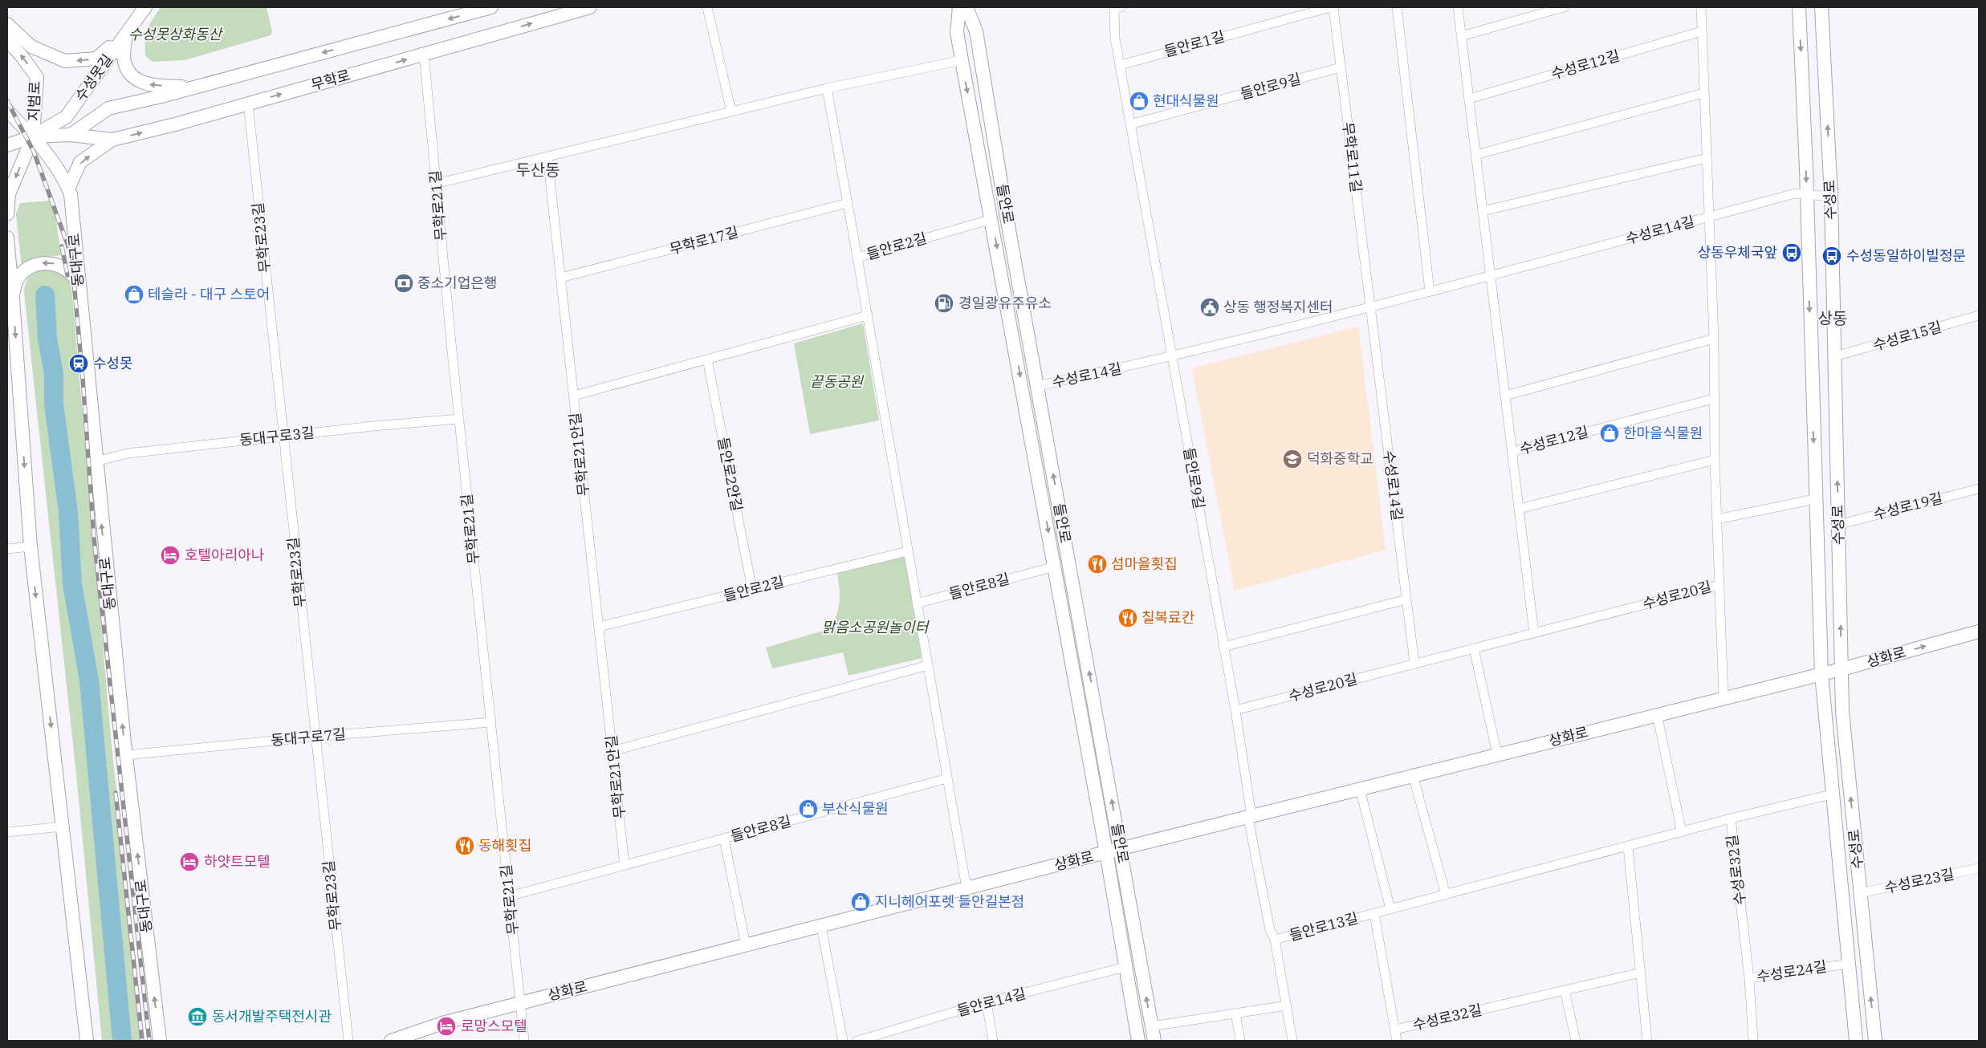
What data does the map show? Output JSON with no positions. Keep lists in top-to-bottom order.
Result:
{
  "streets": {
    "main road": [
      "수성못길",
      "무학로",
      "지범로",
      "수성로",
      "들안로",
      "동대구로",
      "상화로"
    ],
    "street": [
      "들안로1길",
      "수성로12길",
      "들안로9길",
      "무학로11길",
      "무학로21길",
      "수성로14길",
      "무학로23길",
      "무학로17길",
      "들안로2길",
      "수성로15길",
      "동대구로3길",
      "무학로21안길",
      "들안로2안길",
      "수성로19길",
      "들안로8길",
      "수성로20길",
      "동대구로7길",
      "수성로32길",
      "수성로23길",
      "들안로13길",
      "수성로24길",
      "들안로14길"
    ]
  },
  "crossings": [
    ["들안로1길", "들안로9길"],
    ["들안로1길", "무학로11길"],
    ["수성못길", "무학로"],
    ["수성못길", "지범로"],
    ["수성못길", "동대구로"],
    ["무학로", "지범로"],
    ["무학로", "무학로21길"],
    ["무학로", "무학로23길"],
    ["무학로", "동대구로"],
    ["들안로9길", "무학로11길"],
    ["들안로9길", "수성로14길"],
    ["지범로", "동대구로"],
    ["무학로11길", "수성로14길"],
    ["수성로", "수성로14길"],
    ["수성로", "수성로15길"],
    ["수성로", "수성로19길"],
    ["수성로", "상화로"],
    ["수성로", "수성로23길"],
    ["수성로", "수성로24길"],
    ["들안로", "수성로14길"],
    ["들안로", "들안로2길"],
    ["들안로", "들안로8길"],
    ["들안로", "상화로"],
    ["들안로", "들안로14길"],
    ["무학로21길", "동대구로3길"],
    ["무학로21길", "들안로8길"],
    ["무학로21길", "상화로"],
    ["무학로21길", "동대구로7길"],
    ["수성로14길", "수성로20길"],
    ["무학로23길", "동대구로3길"],
    ["무학로23길", "동대구로7길"],
    ["무학로17길", "무학로21안길"],
    ["들안로2길", "무학로21안길"],
    ["들안로2길", "들안로2안길"],
    ["들안로2길", "들안로8길"],
    ["동대구로", "동대구로3길"],
    ["동대구로", "동대구로7길"],
    ["무학로21안길", "들안로8길"],
    ["수성로32길", "들안로13길"],
    ["수성로32길", "수성로24길"]
  ],
  "one_way": ["지범로"],
  "districts": ["두산동", "상동"],
  "parks": ["수성못상화동산", "끝동공원", "맑음소공원놀이터"],
  "places": {
    "shop": [
      "현대식물원",
      "테슬라 - 대구 스토어",
      "한마을식물원",
      "부산식물원",
      "지니헤어포렛 들안길본점"
    ],
    "bus stop": ["상동우체국앞", "수성동일하이빌정문"],
    "bank": ["중소기업은행"],
    "fuel station": ["경일광유주유소"],
    "public building": ["상동 행정복지센터"],
    "station": ["수성못"],
    "school or university": ["덕화중학교"],
    "hotel": ["호텔아리아나", "하얏트모텔", "로망스모텔"],
    "restaurant": ["섬마을횟집", "칠복료칸", "동해횟집"],
    "museum": ["동서개발주택전시관"]
  }
}
